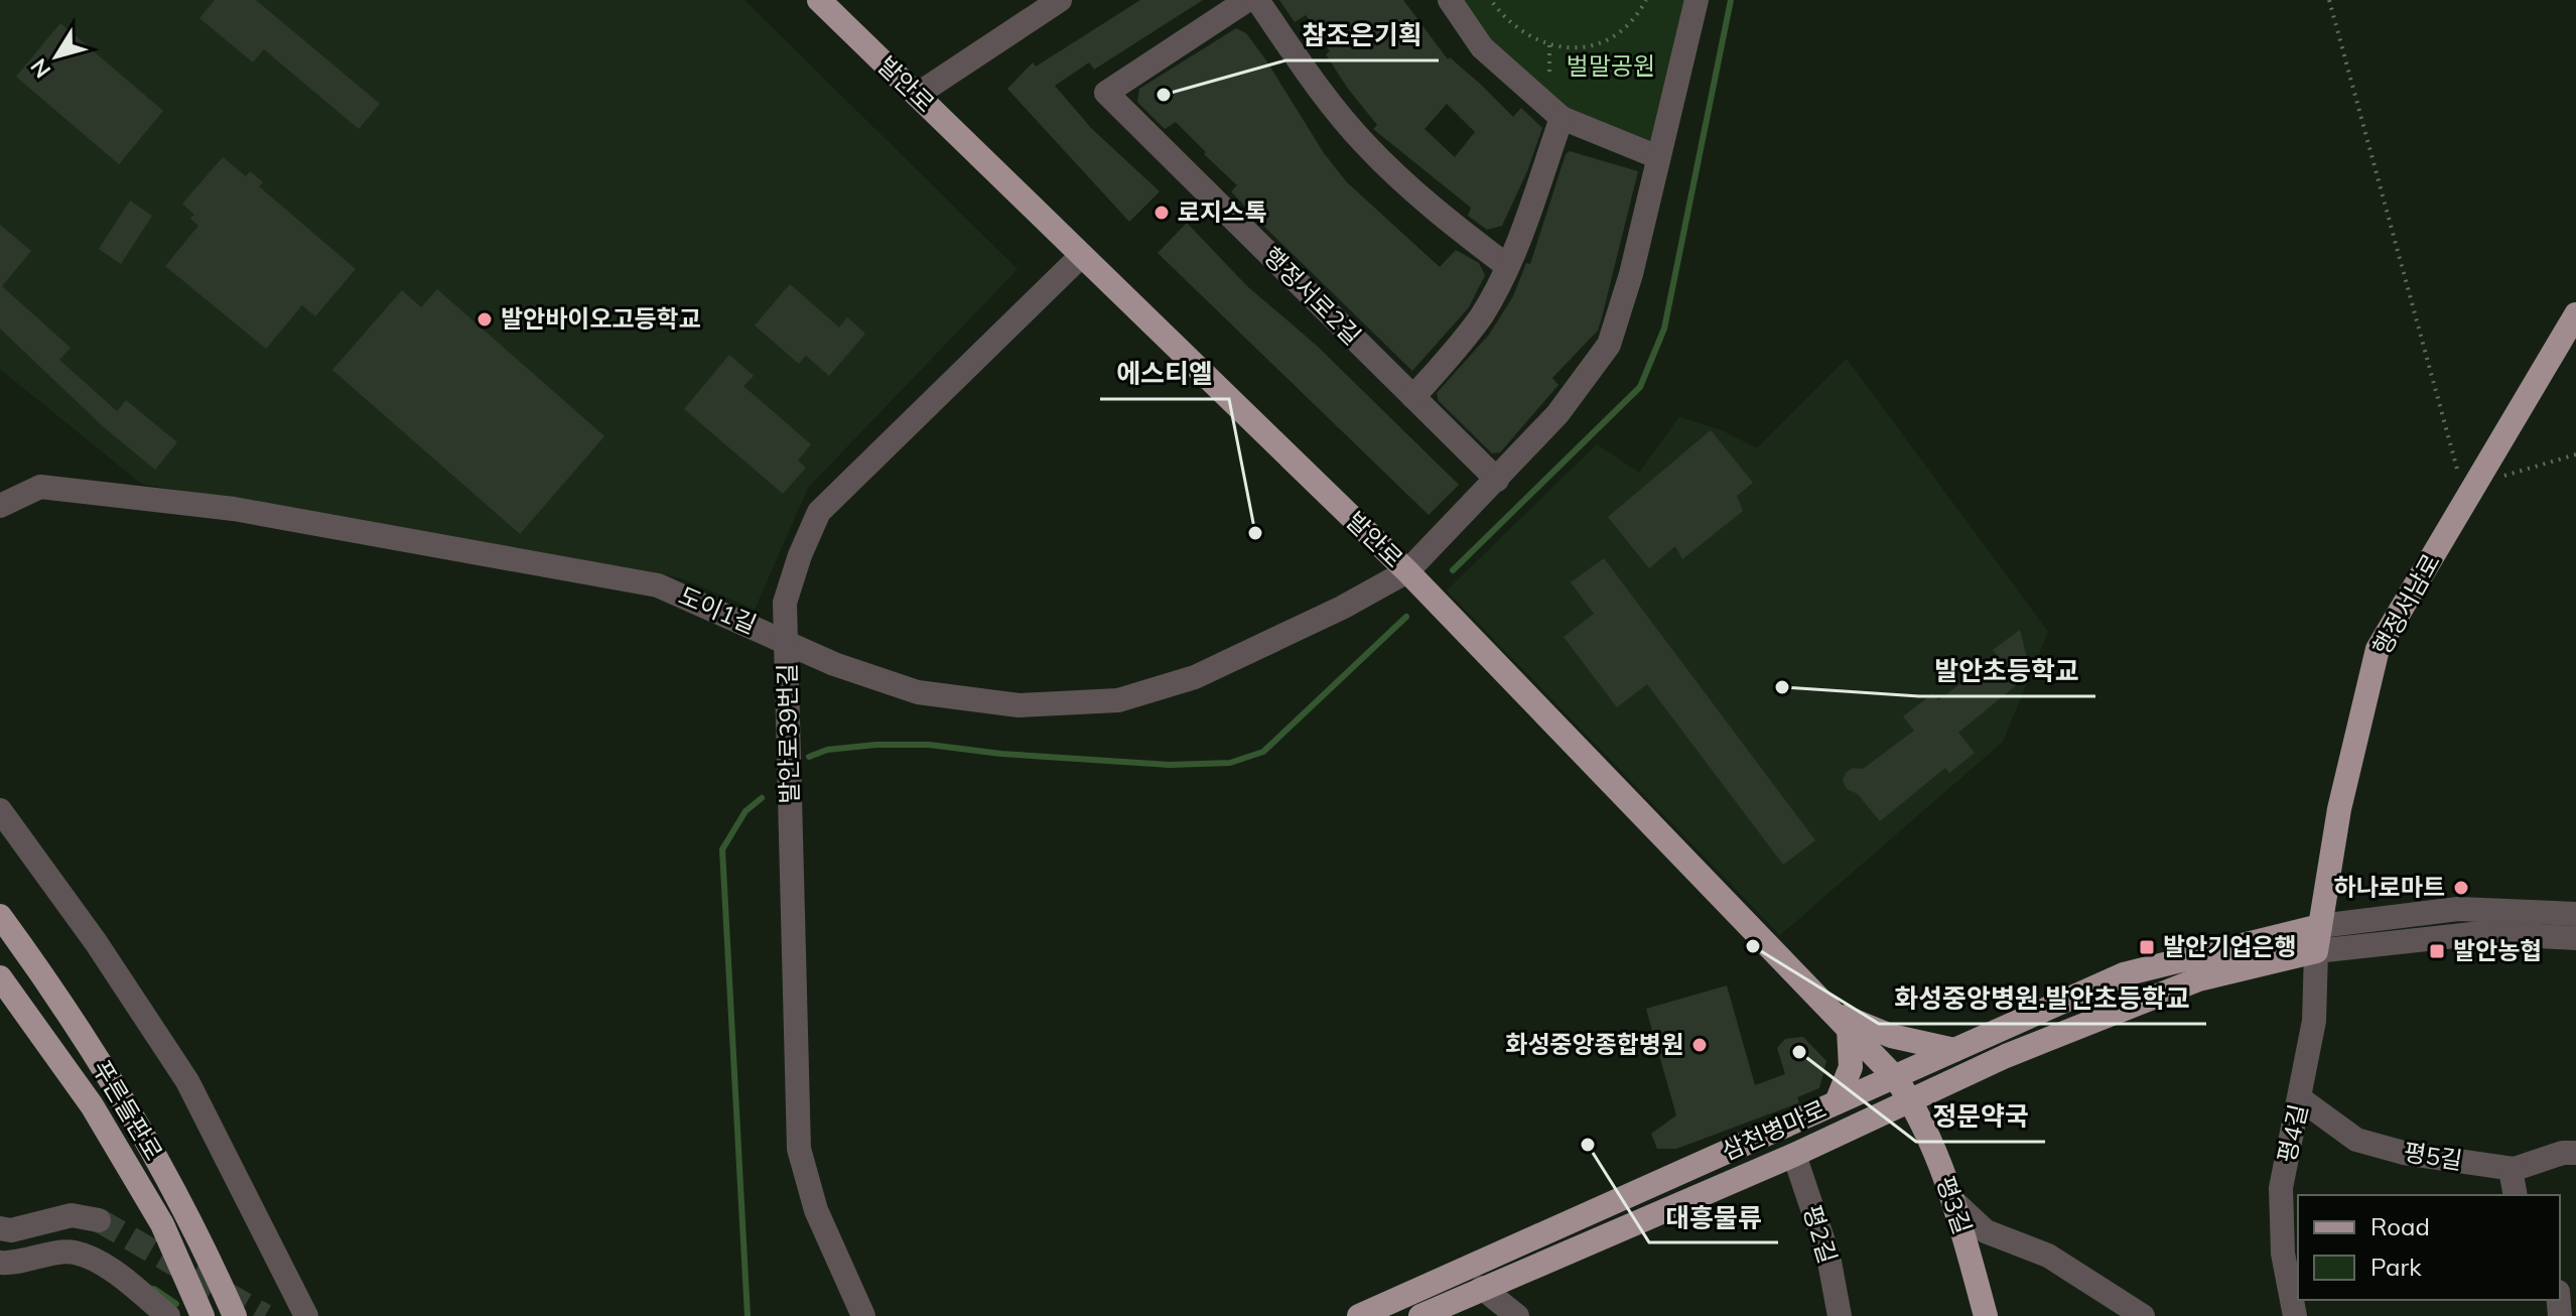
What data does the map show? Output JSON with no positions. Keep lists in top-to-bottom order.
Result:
{
  "streets": {
    "main road": [
      "발안로",
      "행정서남로",
      "푸른들판로",
      "삼천병마로",
      "평3길"
    ],
    "street": [
      "행정서로2길",
      "도이1길",
      "발안로39번길",
      "평4길",
      "평5길",
      "평2길"
    ]
  },
  "crossings": [
    ["발안로", "도이1길"],
    ["발안로", "발안로39번길"],
    ["발안로", "삼천병마로"],
    ["발안로", "평3길"],
    ["행정서남로", "삼천병마로"],
    ["행정서남로", "평4길"],
    ["도이1길", "발안로39번길"],
    ["삼천병마로", "평4길"],
    ["삼천병마로", "평3길"],
    ["삼천병마로", "평2길"],
    ["평4길", "평5길"]
  ],
  "parks": ["벌말공원"],
  "places": {
    "other": [
      "참조은기획",
      "로지스톡",
      "발안바이오고등학교",
      "에스티엘",
      "발안초등학교",
      "하나로마트",
      "화성중앙병원.발안초등학교",
      "화성중앙종합병원",
      "정문약국",
      "대흥물류"
    ],
    "transit": ["발안기업은행", "발안농협"]
  },
  "legend": ["Road", "Park"],
  "north": "bottom left"
}
